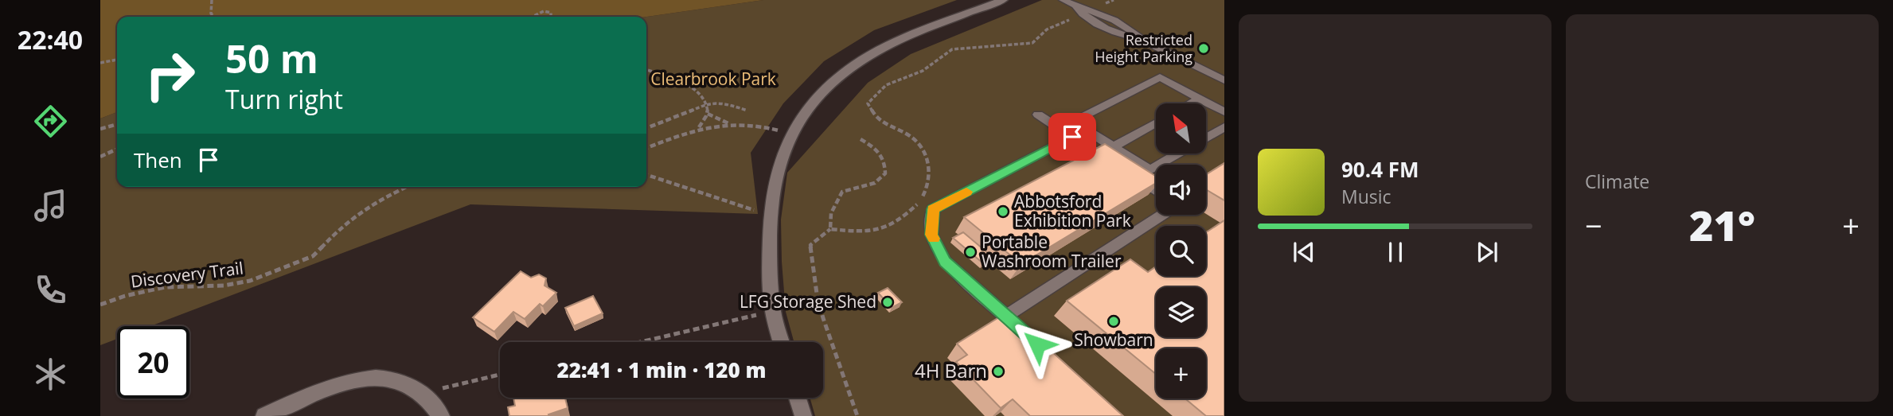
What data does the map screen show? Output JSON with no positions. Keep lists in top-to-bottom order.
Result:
{
  "streets": {
    "path": ["Discovery Trail"]
  },
  "parks": ["Clearbrook Park"],
  "places": [
    "Restricted Height Parking",
    "Abbotsford Exhibition Park",
    "Portable Washroom Trailer",
    "LFG Storage Shed",
    "Showbarn",
    "4H Barn"
  ],
  "north": "top left",
  "page": {
    "tabs": "22:40",
    "tile": "Climate",
    "turn": ["50 m", "Turn right"],
    "map_buttons": "+",
    "then": "Then",
    "song": ["90.4 FM", "Music"],
    "heat": ["−", "21°", "+"],
    "limit": "20",
    "trip": "22:41 · 1 min · 120 m"
  }
}
